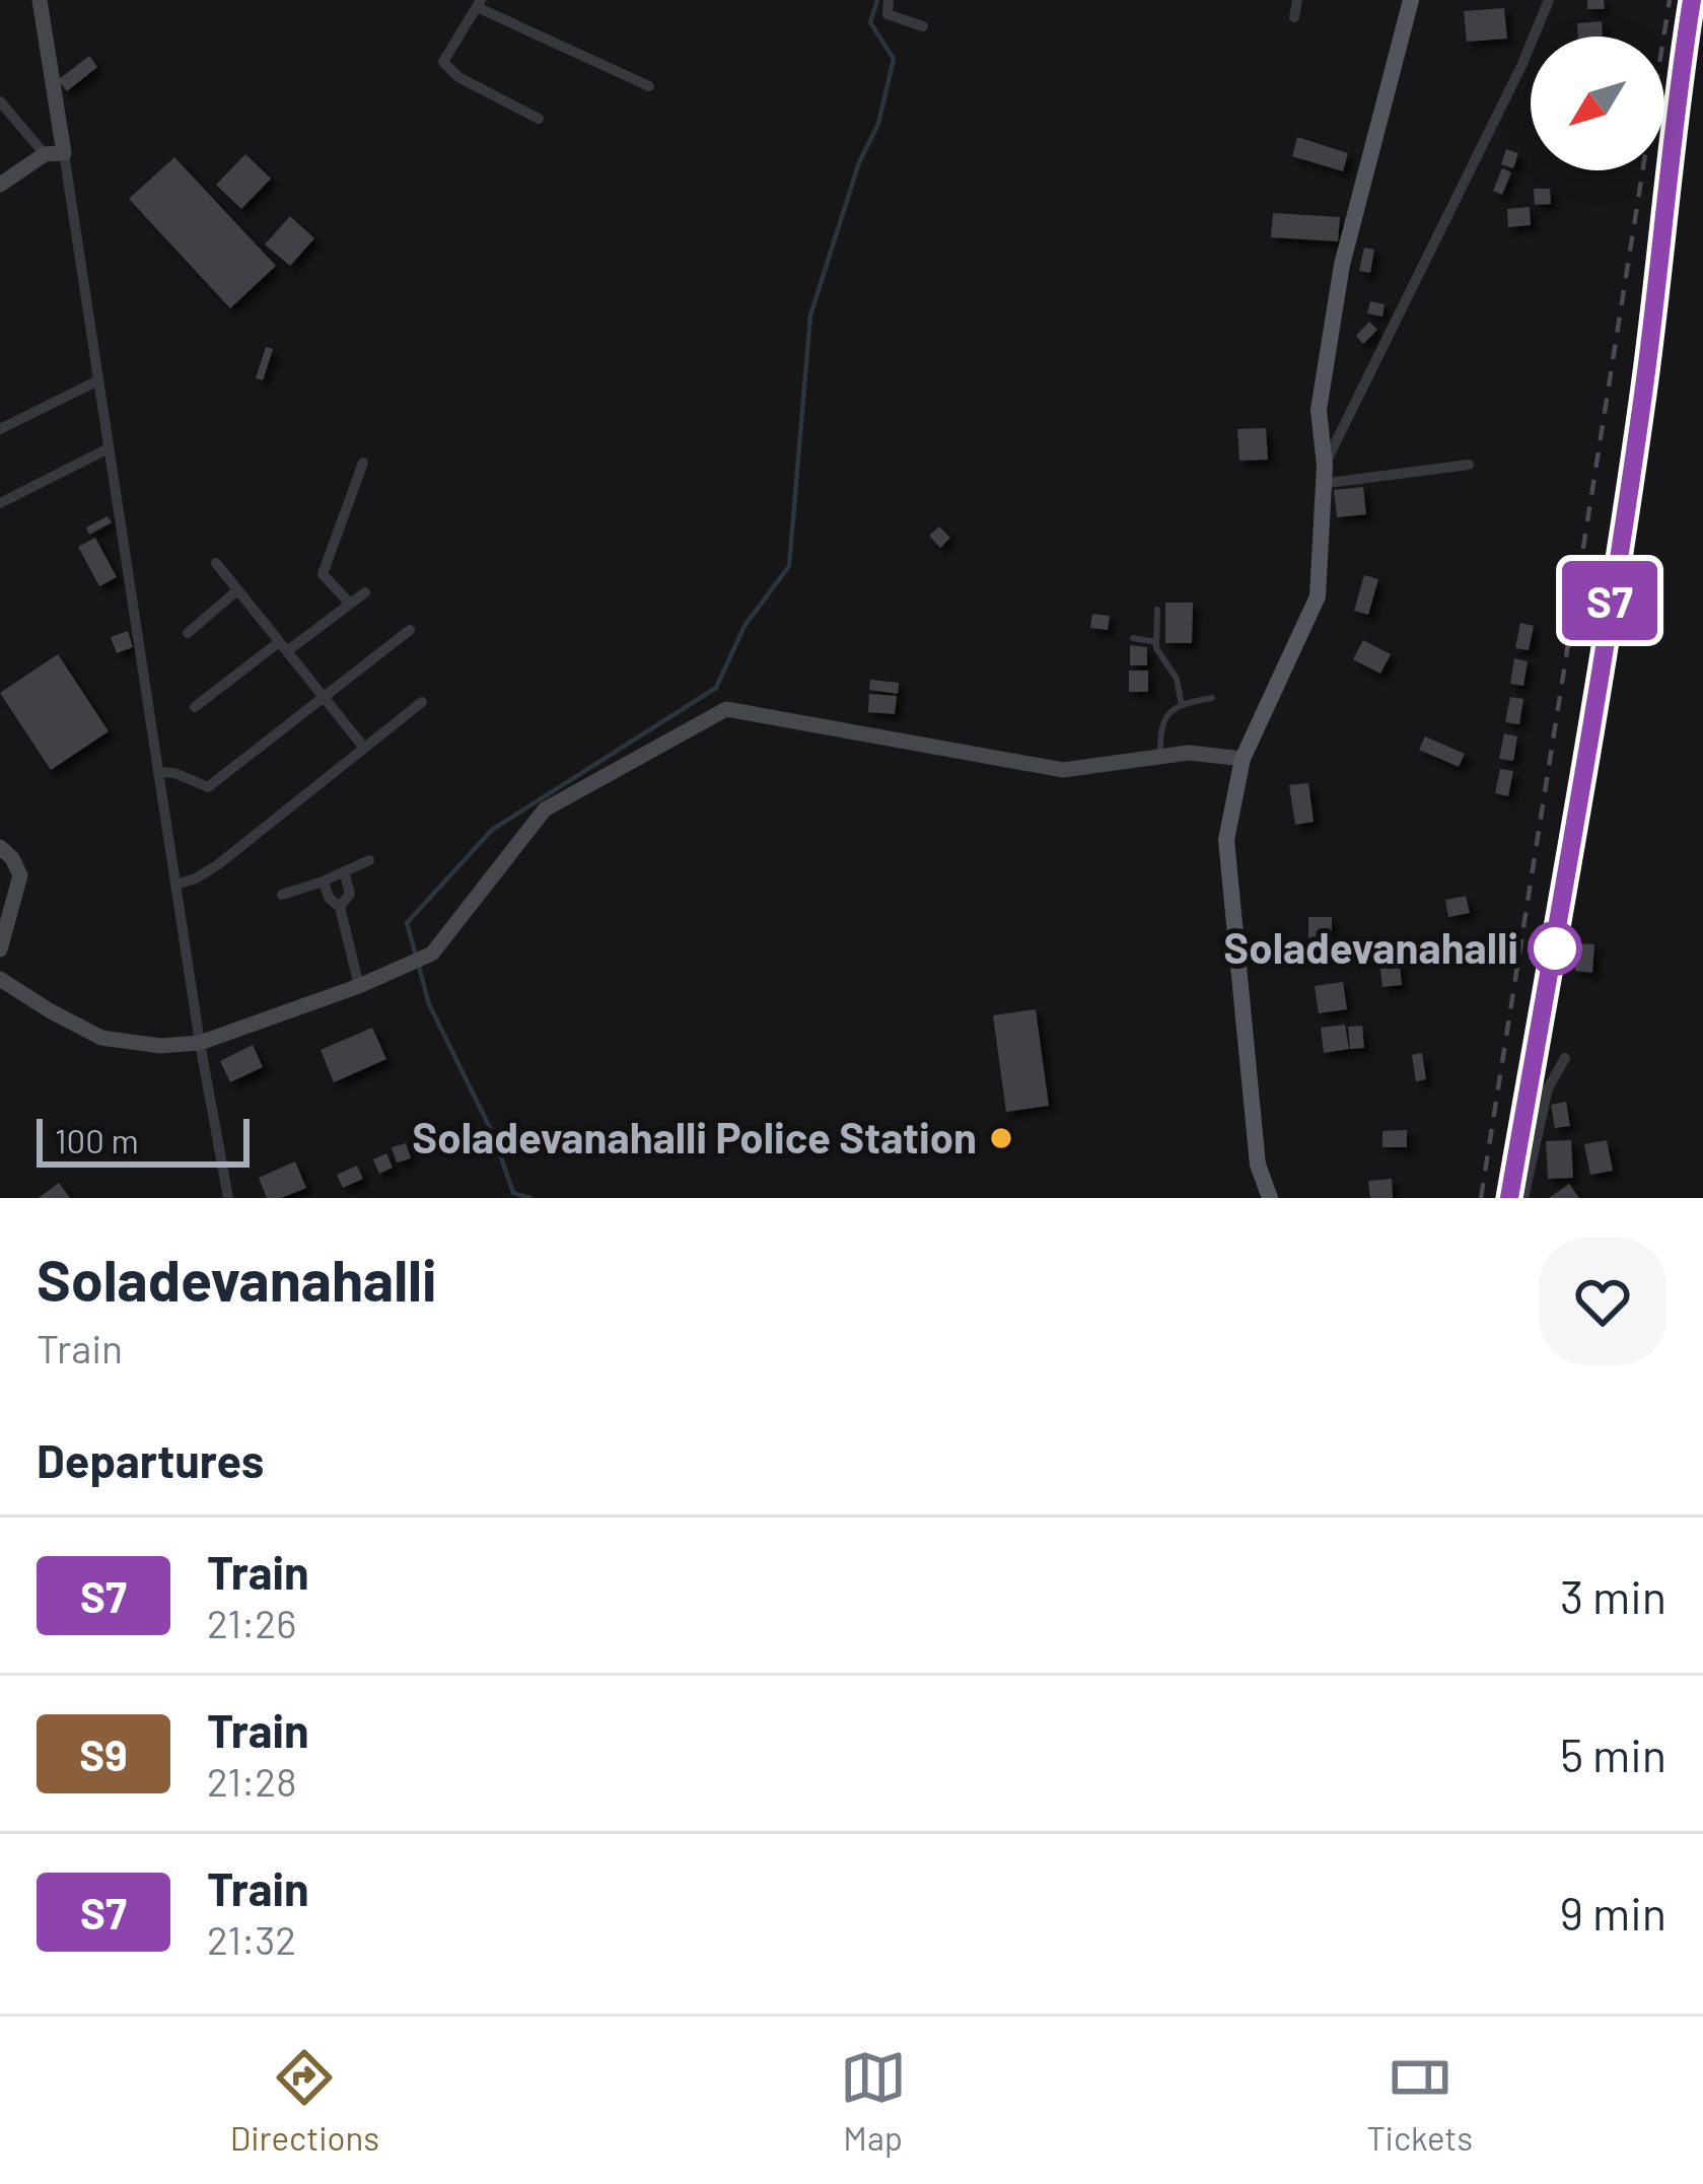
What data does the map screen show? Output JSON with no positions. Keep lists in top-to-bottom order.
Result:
{
  "places": ["Soladevanahalli", "Soladevanahalli Police Station"],
  "scale_bar": "100 m",
  "north": "bottom left",
  "page": {
    "on_map": "S7",
    "scale": "100 m",
    "heading": [
      ["Soladevanahalli", "Train"],
      "Departures"
    ],
    "list": [
      {
        "mark": "S7",
        "name": "Train",
        "note": "21:26",
        "value": "3 min"
      },
      {
        "mark": "S9",
        "name": "Train",
        "note": "21:28",
        "value": "5 min"
      },
      {
        "mark": "S7",
        "name": "Train",
        "note": "21:32",
        "value": "9 min"
      }
    ],
    "tabs": ["Directions", "Map", "Tickets"]
  }
}
